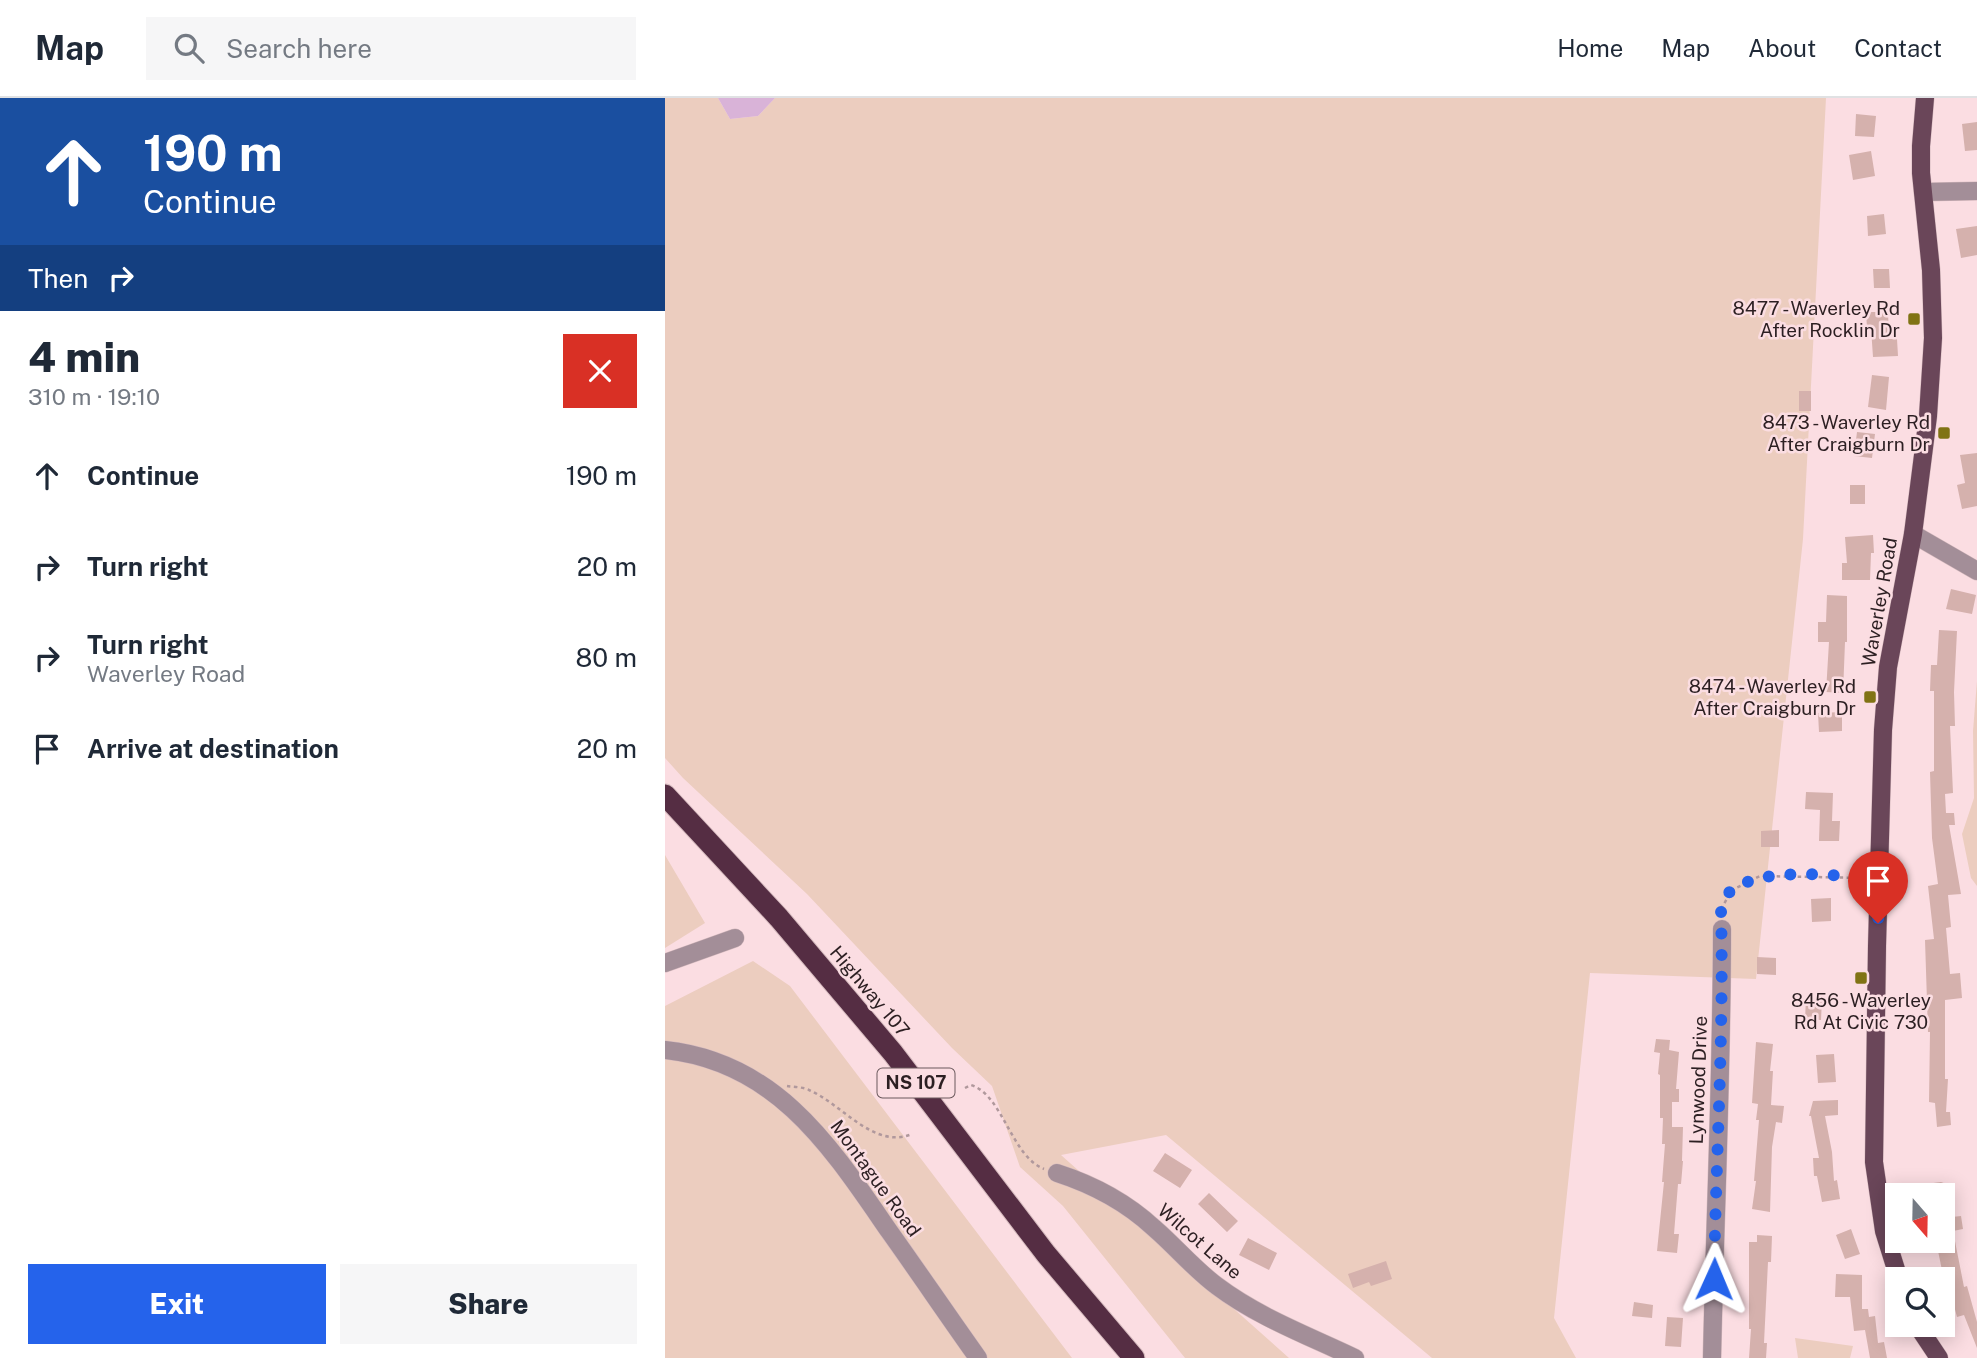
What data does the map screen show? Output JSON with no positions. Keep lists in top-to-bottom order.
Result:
{
  "streets": {
    "highway": ["Highway 107", "NS 107"],
    "main road": ["Waverley Road"],
    "street": ["Lynwood Drive", "Montague Road", "Wilcot Lane"]
  },
  "places": {
    "transit": [
      "8477 - Waverley Rd After Rocklin Dr",
      "8473 - Waverley Rd After Craigburn Dr",
      "8474 - Waverley Rd After Craigburn Dr",
      "8456 - Waverley Rd At Civic 730"
    ]
  },
  "north": "bottom",
  "page": {
    "header": "Map",
    "search": "Search here",
    "nav": [
      "Home",
      "Map",
      "About",
      "Contact"
    ],
    "turn": ["190 m", "Continue"],
    "then": "Then",
    "heading": ["4 min", "310 m · 19:10"],
    "list": [
      {
        "name": "Continue",
        "value": "190 m"
      },
      {
        "name": "Turn right",
        "value": "20 m"
      },
      {
        "name": "Turn right",
        "note": "Waverley Road",
        "value": "80 m"
      },
      {
        "name": "Arrive at destination",
        "value": "20 m"
      }
    ],
    "buttons": ["Exit", "Share"]
  }
}
